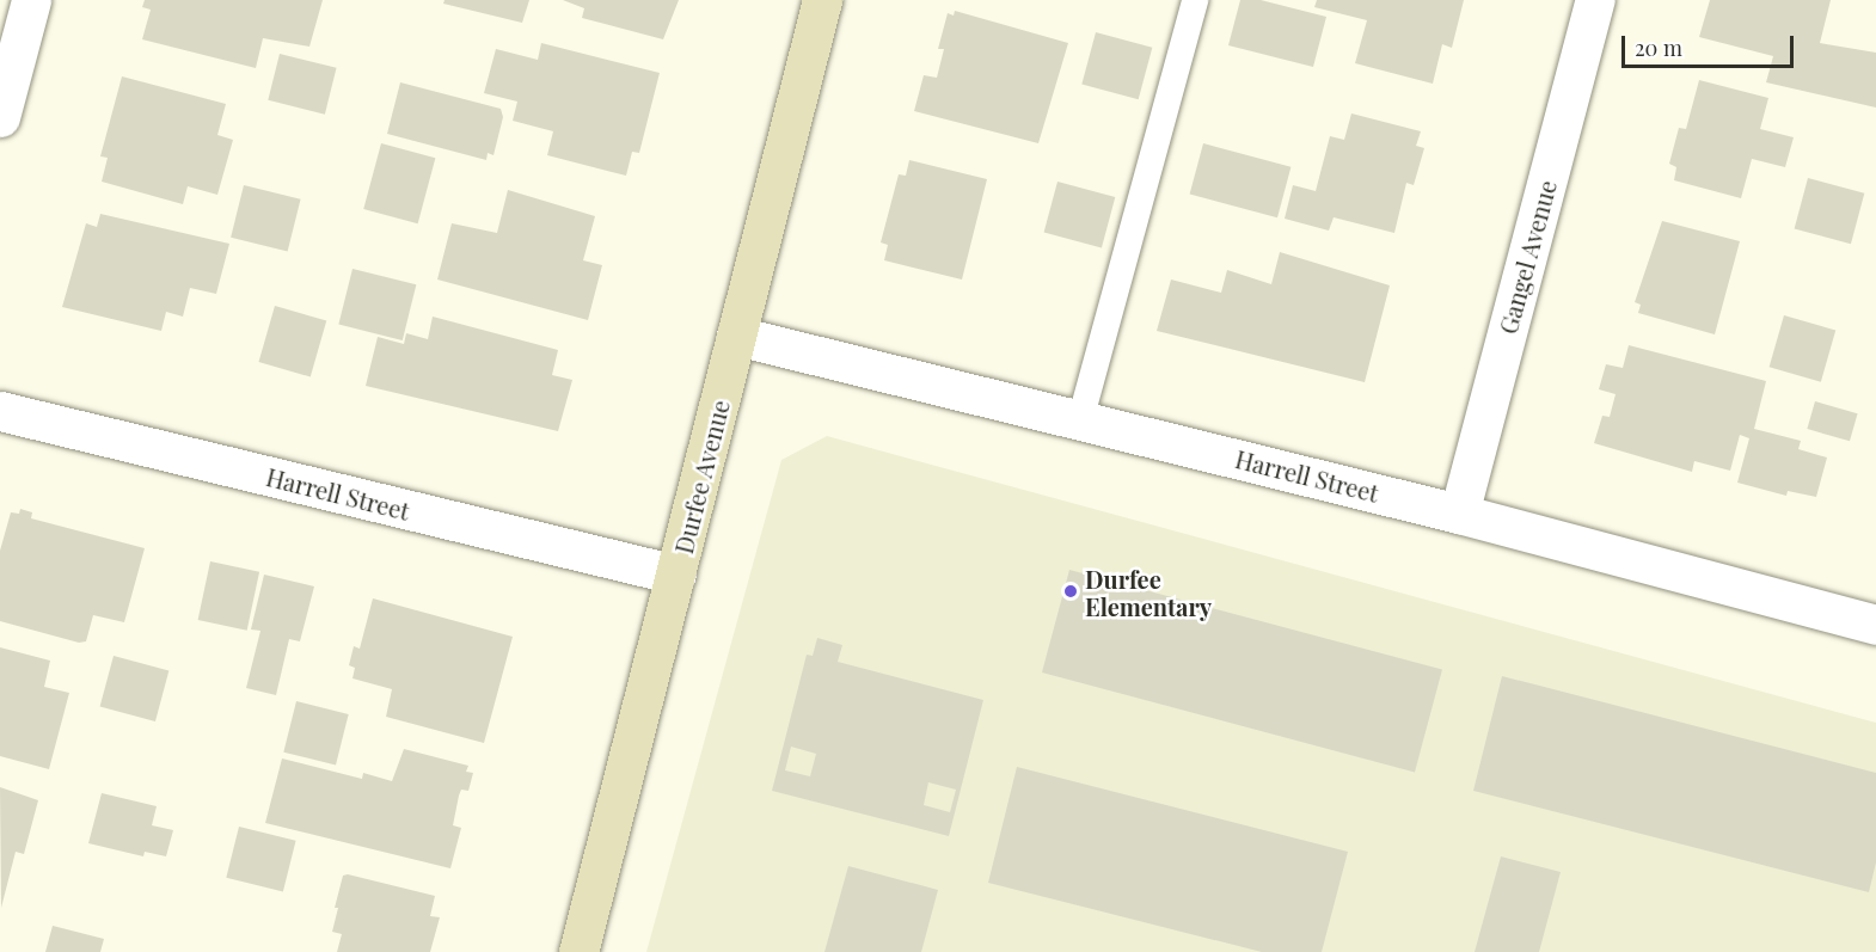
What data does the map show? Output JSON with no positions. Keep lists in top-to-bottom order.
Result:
{
  "streets": {
    "street": ["Gangel Avenue", "Harrell Street", "Durfee Avenue"]
  },
  "crossings": [
    ["Gangel Avenue", "Harrell Street"],
    ["Harrell Street", "Durfee Avenue"]
  ],
  "places": ["Durfee Elementary"],
  "scale_bar": "20 m"
}
